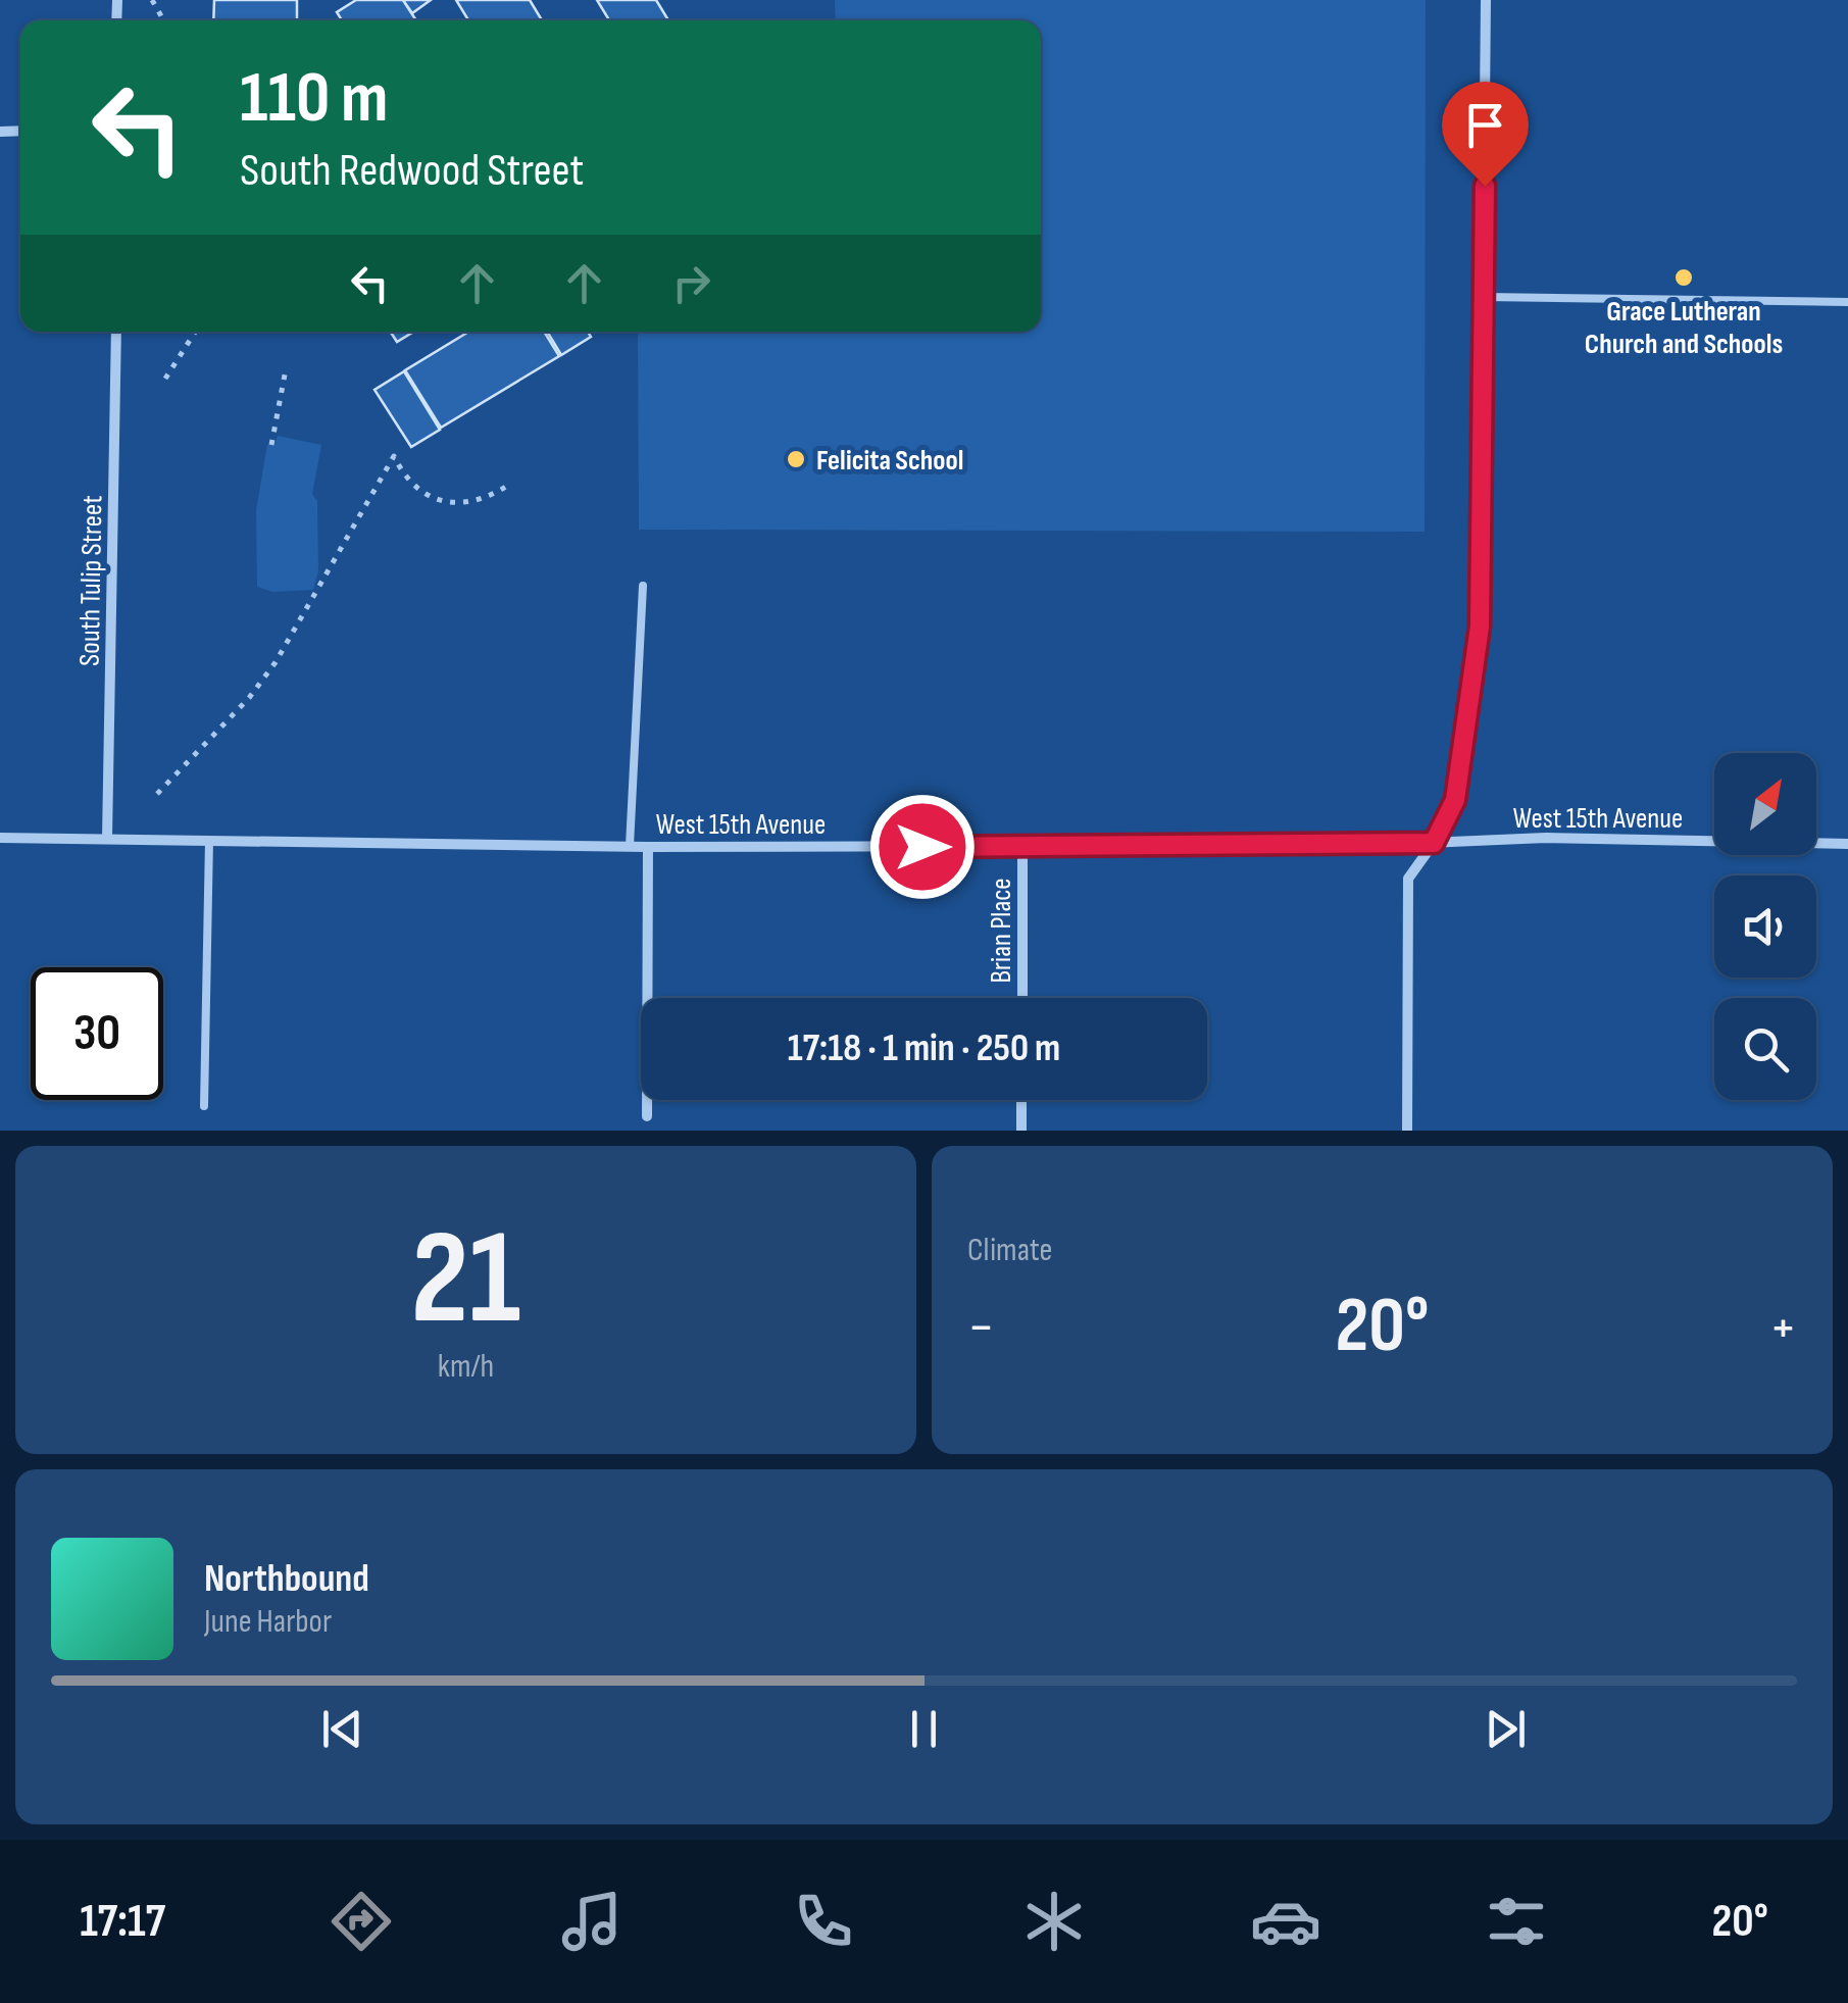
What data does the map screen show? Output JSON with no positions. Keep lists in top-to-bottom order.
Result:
{
  "streets": {
    "street": ["South Tulip Street", "West 15th Avenue", "Brian Place"]
  },
  "crossings": [
    ["South Tulip Street", "West 15th Avenue"],
    ["West 15th Avenue", "Brian Place"]
  ],
  "places": ["Grace Lutheran Church and Schools", "Felicita School"],
  "north": "top right",
  "page": {
    "turn": ["110 m", "South Redwood Street"],
    "limit": "30",
    "trip": "17:18 · 1 min · 250 m",
    "tile": [
      ["21", "km/h"],
      "Climate"
    ],
    "heat": ["−", "20°", "+"],
    "song": ["Northbound", "June Harbor"],
    "tabs": ["17:17", "20°"]
  }
}
